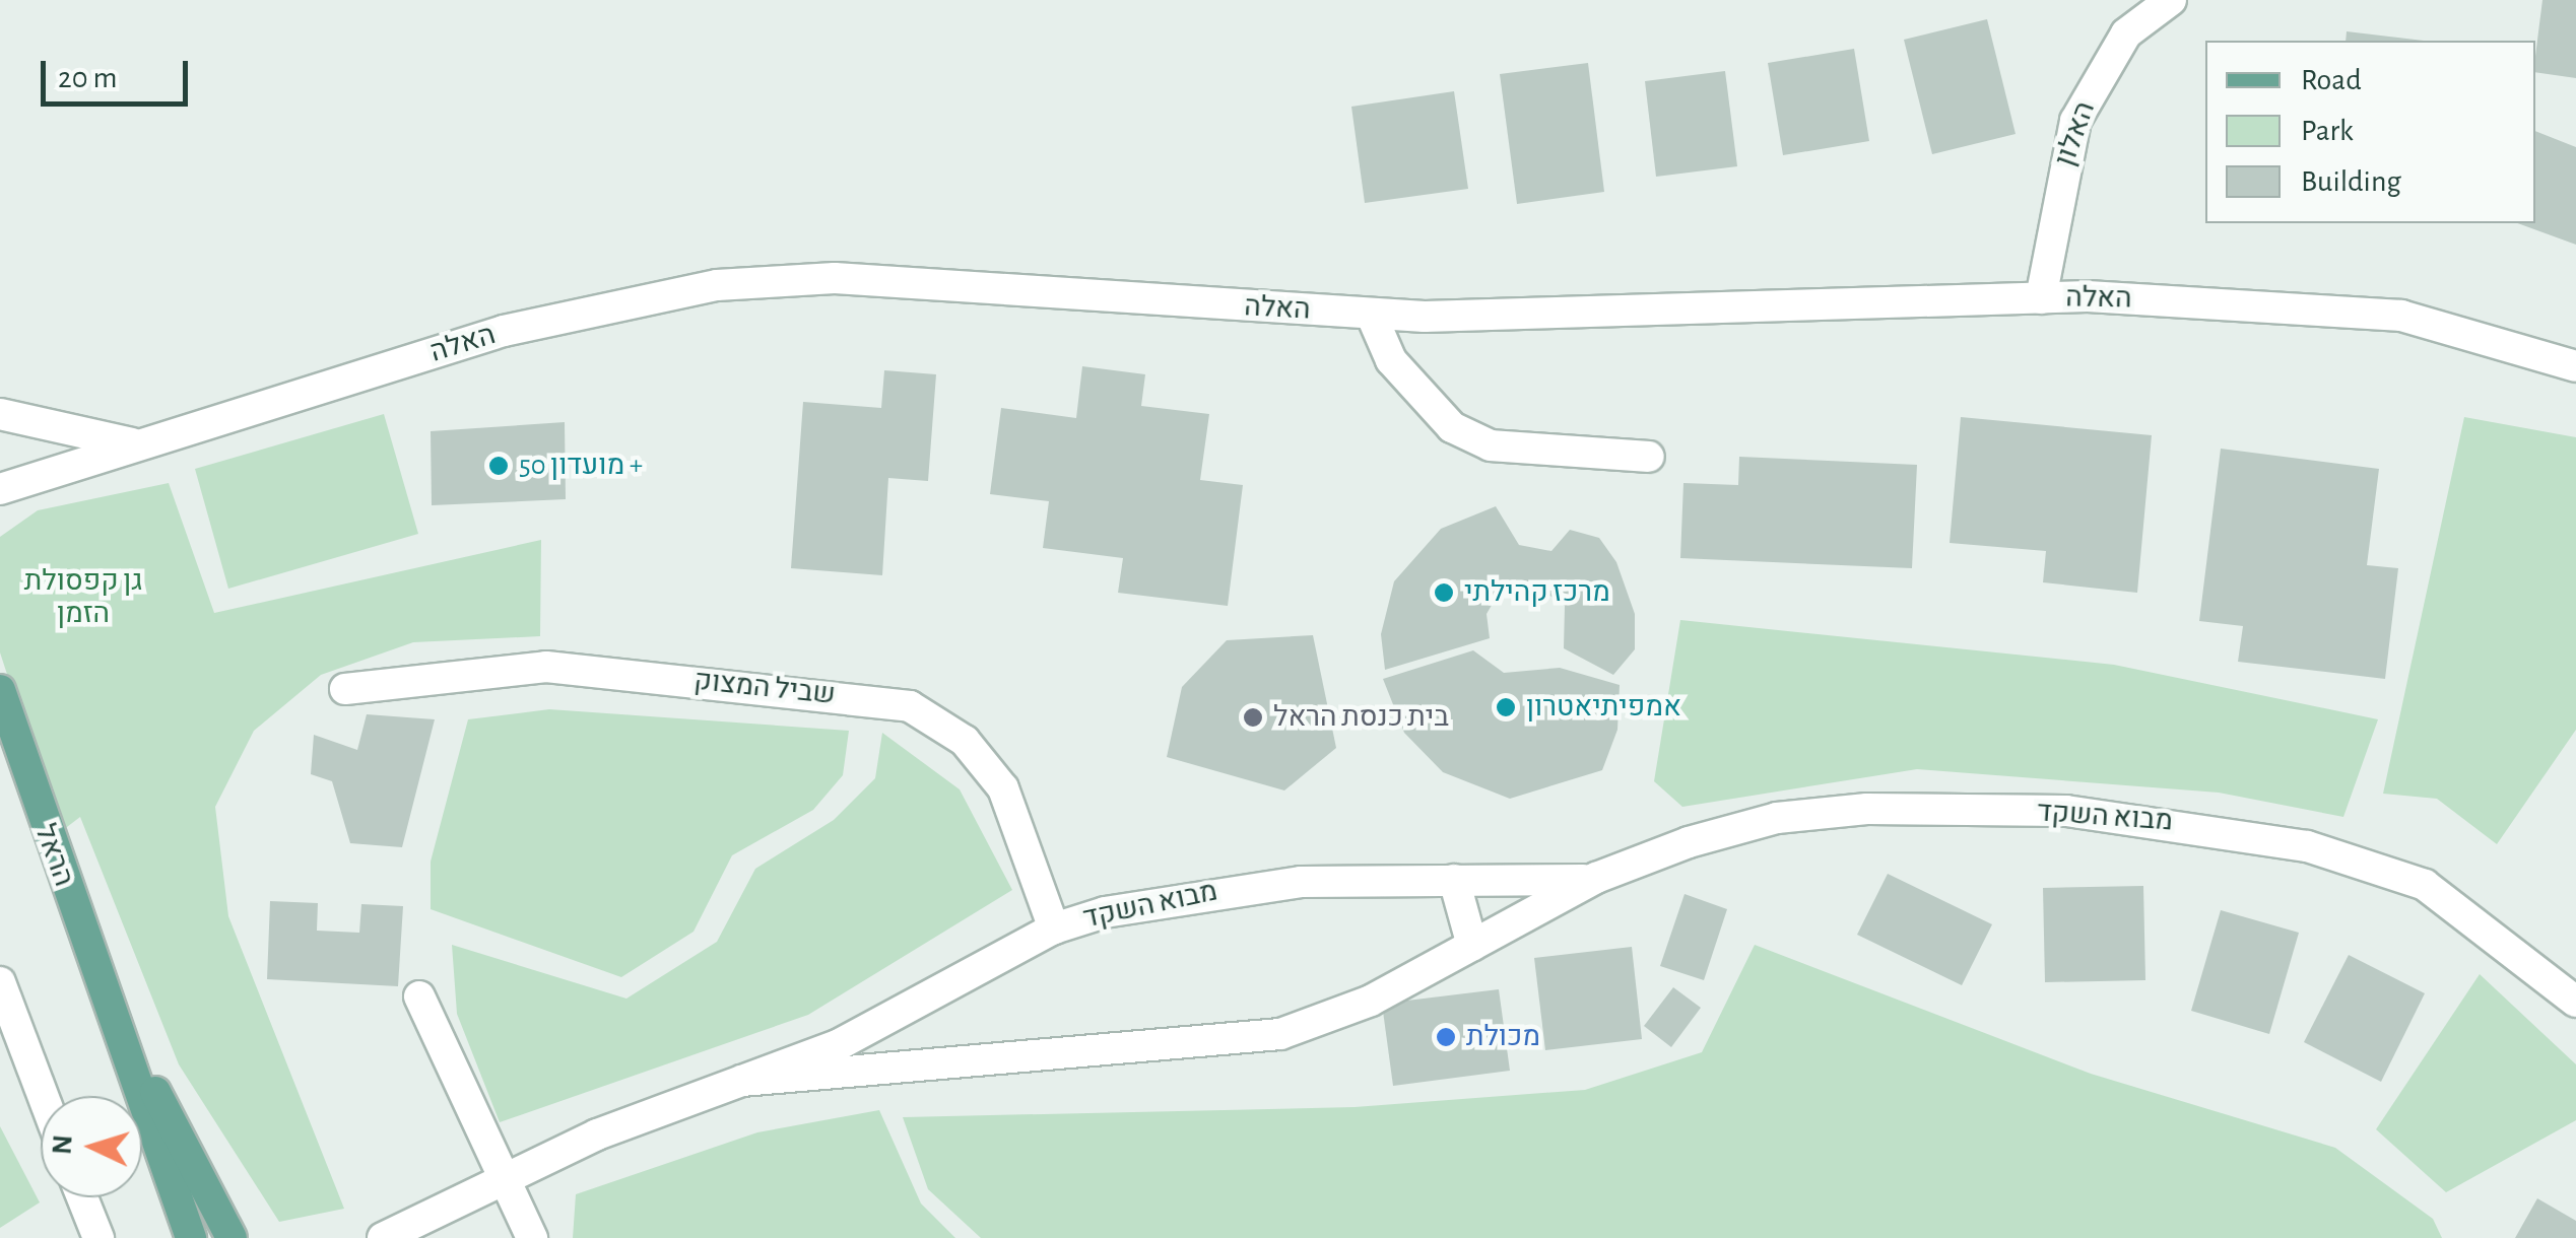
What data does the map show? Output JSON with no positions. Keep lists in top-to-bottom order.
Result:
{
  "streets": {
    "main road": ["הראל"],
    "street": [
      "האלון",
      "האלה",
      "שביל המצוק",
      "מבוא השקד"
    ]
  },
  "crossings": [
    ["האלון", "האלה"],
    ["שביל המצוק", "מבוא השקד"]
  ],
  "parks": ["גן קפסולת הזמן"],
  "places": [
    "מועדון 50 +",
    "מרכז קהילתי",
    "אמפיתיאטרון",
    "בית כנסת הראל",
    "מכולת"
  ],
  "legend": ["Road", "Park", "Building"],
  "scale_bar": "20 m",
  "north": "left"
}
